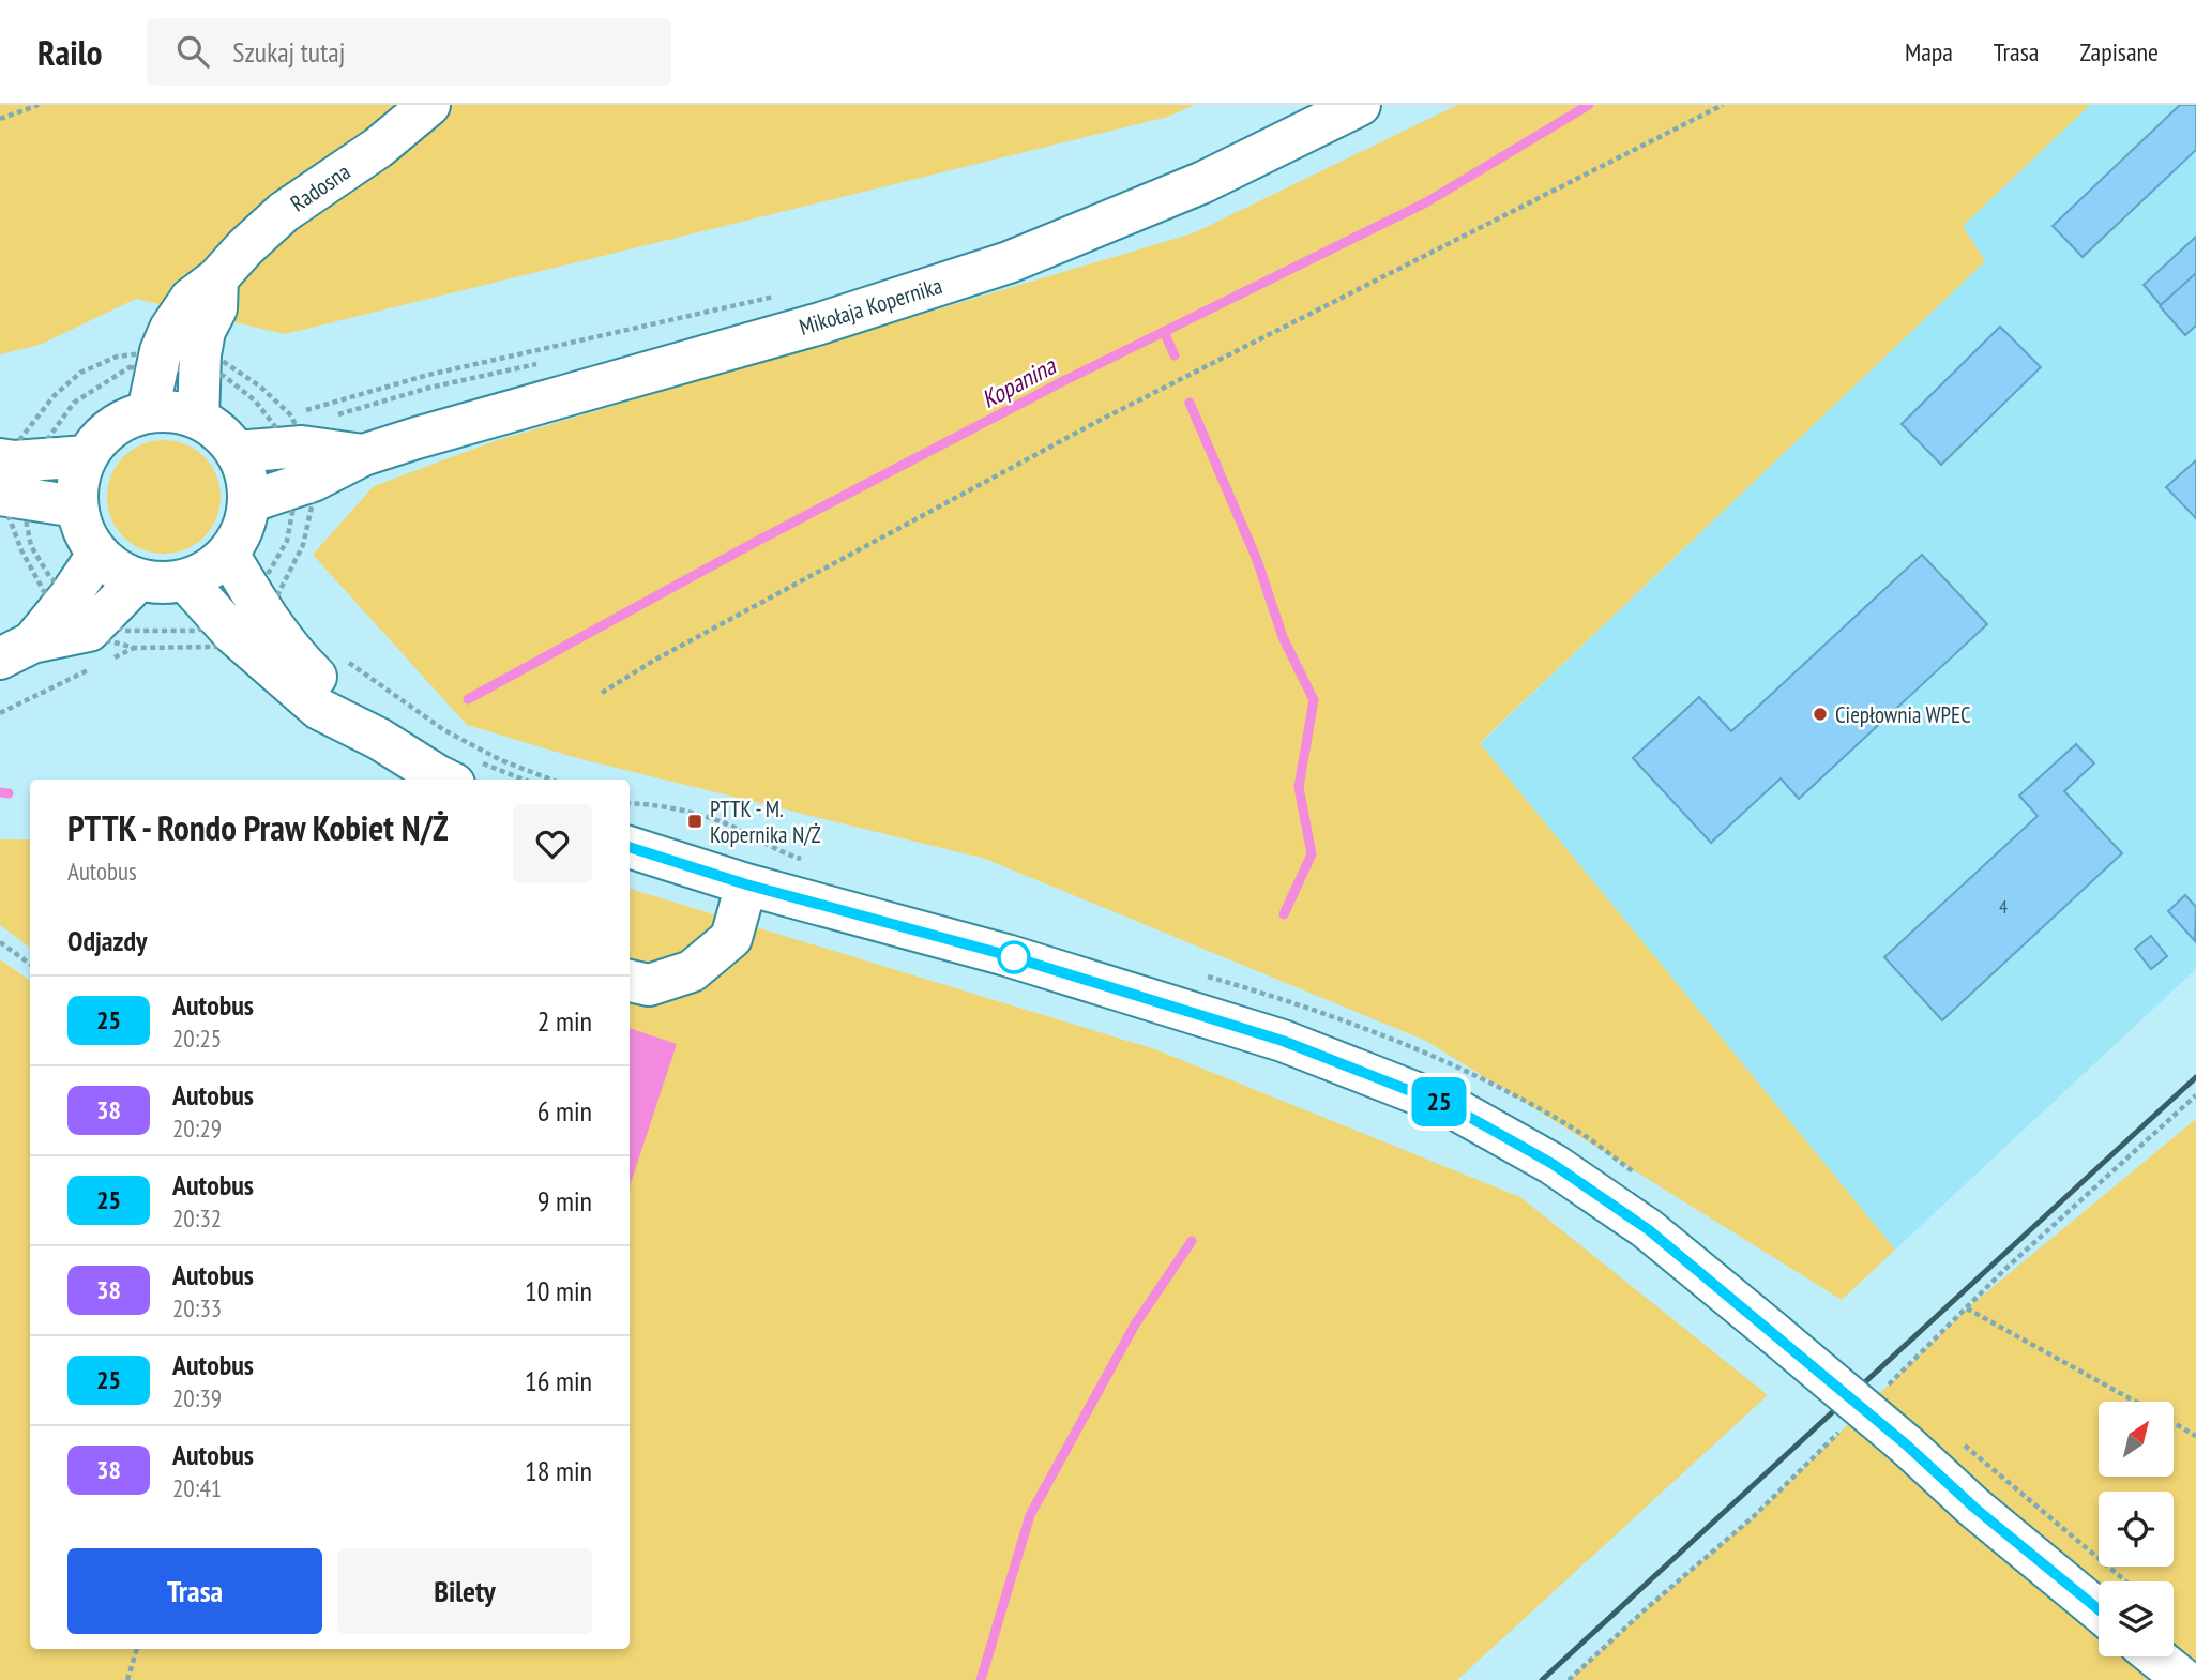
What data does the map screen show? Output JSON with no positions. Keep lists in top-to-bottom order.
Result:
{
  "streets": {
    "street": ["Radosna", "Mikołaja Kopernika"]
  },
  "crossings": [
    ["Radosna", "Mikołaja Kopernika"]
  ],
  "water": ["Kopanina"],
  "places": {
    "other": ["Ciepłownia WPEC"],
    "transit": ["PTTK - M. Kopernika N/Ż"]
  },
  "lines": ["bus line 25"],
  "house_numbers": ["4"],
  "north": "top right",
  "page": {
    "header": "Railo",
    "search": "Szukaj tutaj",
    "nav": ["Mapa", "Trasa", "Zapisane"],
    "on_map": "25",
    "heading": [
      ["PTTK - Rondo Praw Kobiet N/Ż", "Autobus"],
      "Odjazdy"
    ],
    "list": [
      {
        "mark": "25",
        "name": "Autobus",
        "note": "20:25",
        "value": "2 min"
      },
      {
        "mark": "38",
        "name": "Autobus",
        "note": "20:29",
        "value": "6 min"
      },
      {
        "mark": "25",
        "name": "Autobus",
        "note": "20:32",
        "value": "9 min"
      },
      {
        "mark": "38",
        "name": "Autobus",
        "note": "20:33",
        "value": "10 min"
      },
      {
        "mark": "25",
        "name": "Autobus",
        "note": "20:39",
        "value": "16 min"
      },
      {
        "mark": "38",
        "name": "Autobus",
        "note": "20:41",
        "value": "18 min"
      }
    ],
    "buttons": ["Trasa", "Bilety"]
  }
}
